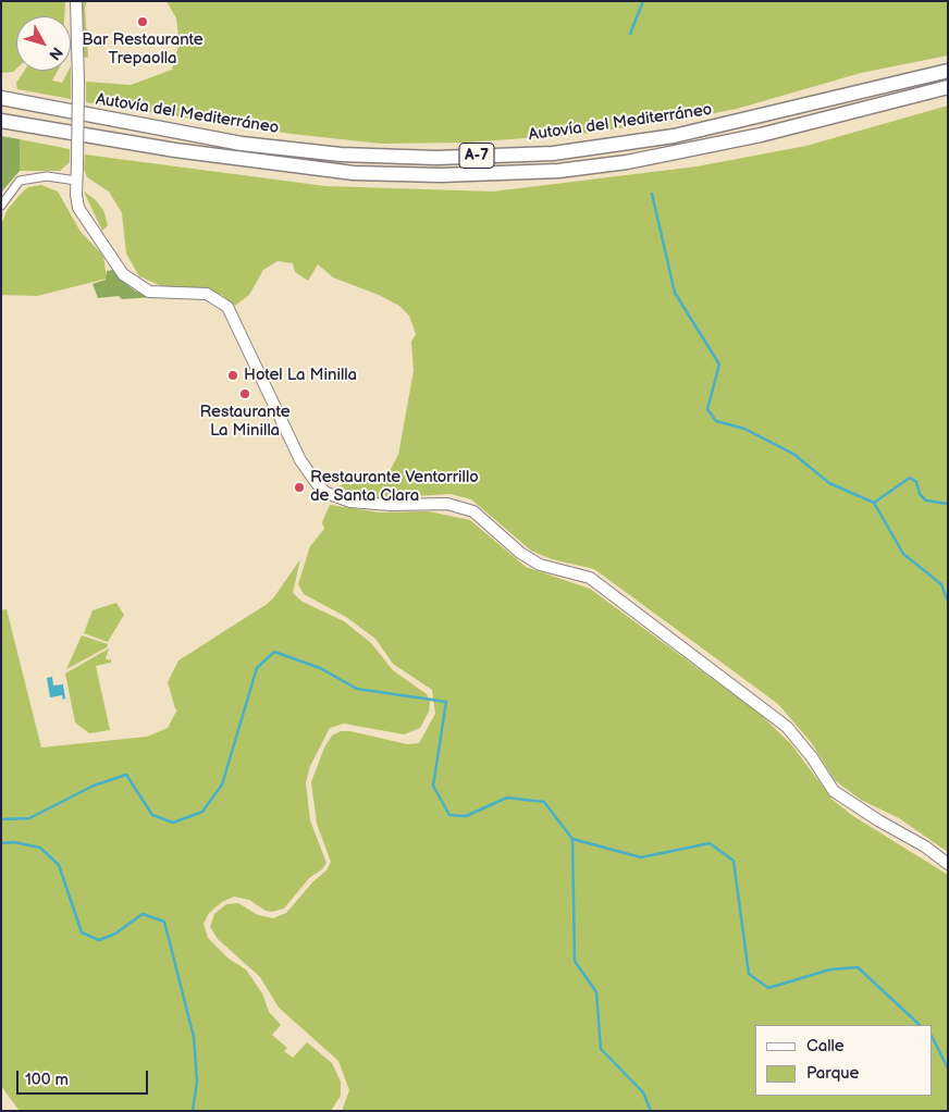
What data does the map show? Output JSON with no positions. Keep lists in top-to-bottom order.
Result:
{
  "streets": {
    "highway": ["Autovía del Mediterráneo", "A-7"]
  },
  "places": [
    "Bar Restaurante Trepaolla",
    "Hotel La Minilla",
    "Restaurante La Minilla",
    "Restaurante Ventorrillo de Santa Clara"
  ],
  "legend": ["Calle", "Parque"],
  "scale_bar": "100 m",
  "north": "bottom right"
}
